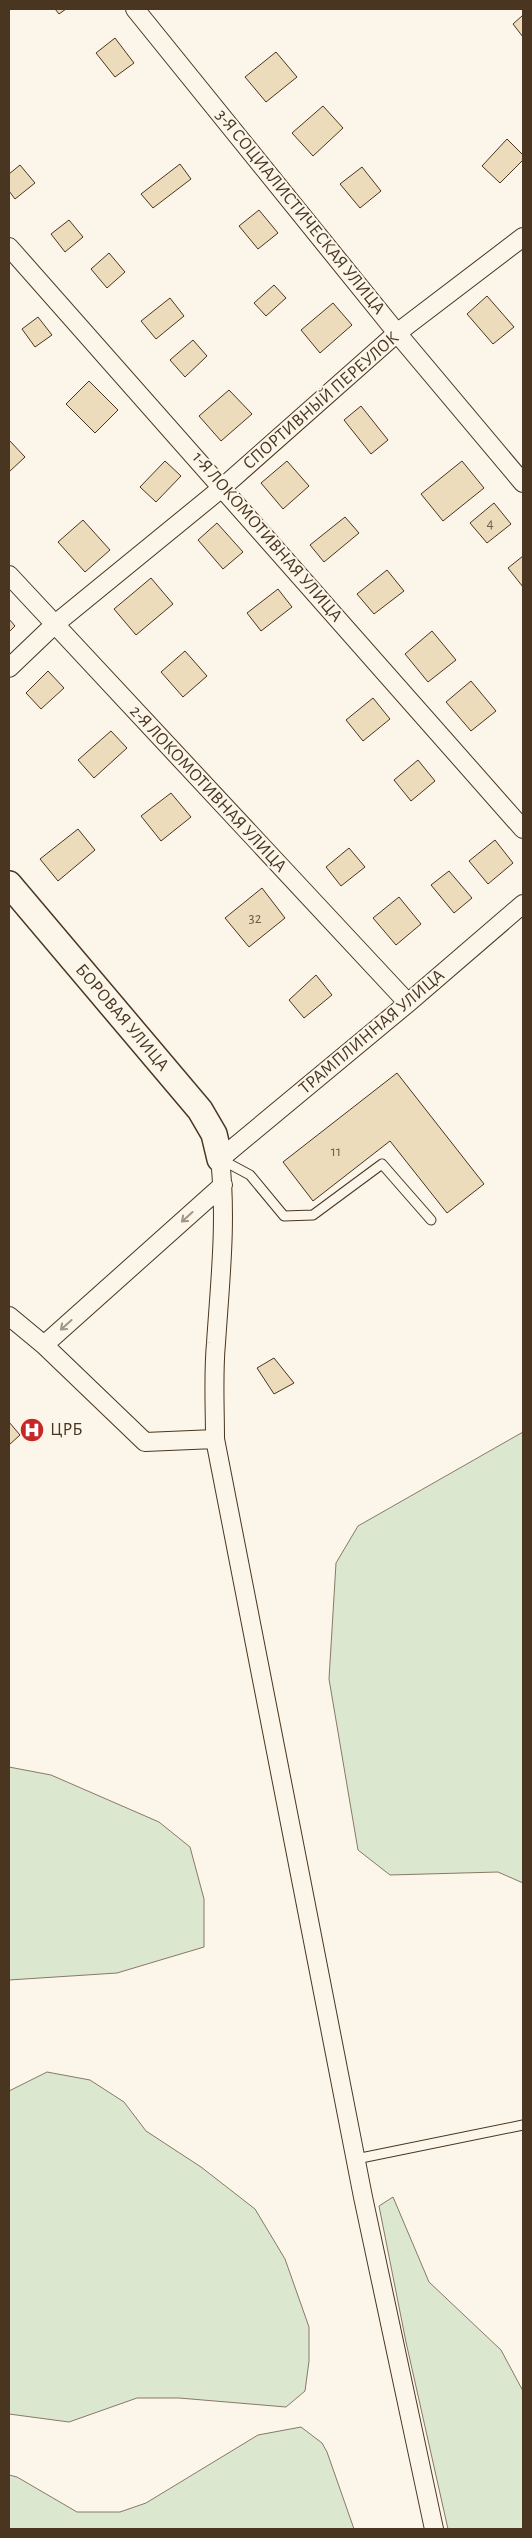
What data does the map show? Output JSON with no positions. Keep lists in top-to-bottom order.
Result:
{
  "streets": {
    "street": [
      "3-Я СОЦИАЛИСТИЧЕСКАЯ УЛИЦА",
      "СПОРТИВНЫЙ ПЕРЕУЛОК",
      "1-Я ЛОКОМОТИВНАЯ УЛИЦА",
      "2-Я ЛОКОМОТИВНАЯ УЛИЦА",
      "БОРОВАЯ УЛИЦА",
      "ТРАМПЛИННАЯ УЛИЦА"
    ]
  },
  "crossings": [
    ["3-Я СОЦИАЛИСТИЧЕСКАЯ УЛИЦА", "СПОРТИВНЫЙ ПЕРЕУЛОК"],
    ["СПОРТИВНЫЙ ПЕРЕУЛОК", "1-Я ЛОКОМОТИВНАЯ УЛИЦА"],
    ["СПОРТИВНЫЙ ПЕРЕУЛОК", "2-Я ЛОКОМОТИВНАЯ УЛИЦА"],
    ["2-Я ЛОКОМОТИВНАЯ УЛИЦА", "ТРАМПЛИННАЯ УЛИЦА"],
    ["БОРОВАЯ УЛИЦА", "ТРАМПЛИННАЯ УЛИЦА"]
  ],
  "places": {
    "hospital": ["ЦРБ"]
  },
  "house_numbers": ["4", "32", "11"]
}
